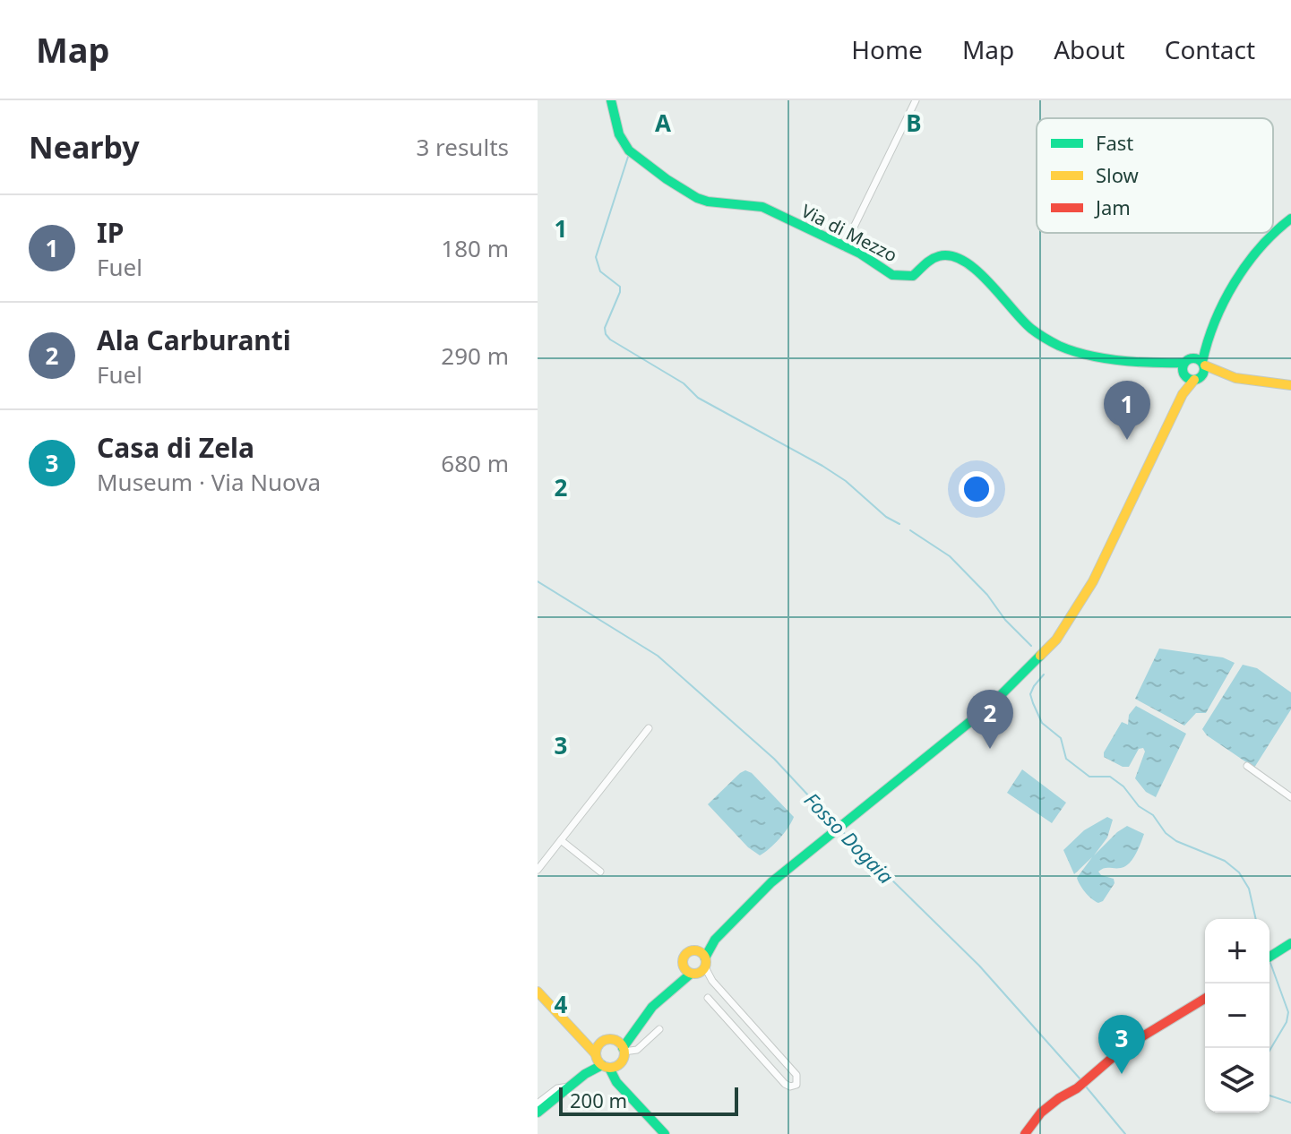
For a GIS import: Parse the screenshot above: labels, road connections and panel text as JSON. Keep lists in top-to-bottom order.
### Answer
{
  "streets": {
    "main road": ["Via di Mezzo"]
  },
  "water": ["Fosso Dogaia"],
  "legend": ["Fast", "Slow", "Jam"],
  "scale_bar": "200 m",
  "page": {
    "header": "Map",
    "nav": [
      "Home",
      "Map",
      "About",
      "Contact"
    ],
    "heading": ["Nearby", "3 results"],
    "list": [
      {
        "mark": "1",
        "name": "IP",
        "note": "Fuel",
        "value": "180 m"
      },
      {
        "mark": "2",
        "name": "Ala Carburanti",
        "note": "Fuel",
        "value": "290 m"
      },
      {
        "mark": "3",
        "name": "Casa di Zela",
        "note": "Museum · Via Nuova",
        "value": "680 m"
      }
    ],
    "pins": ["1", "2", "3"],
    "map_buttons": ["+", "−"],
    "scale": "200 m"
  },
  "grid": {
    "columns": ["A", "B"],
    "rows": [
      "1",
      "2",
      "3",
      "4"
    ]
  }
}
